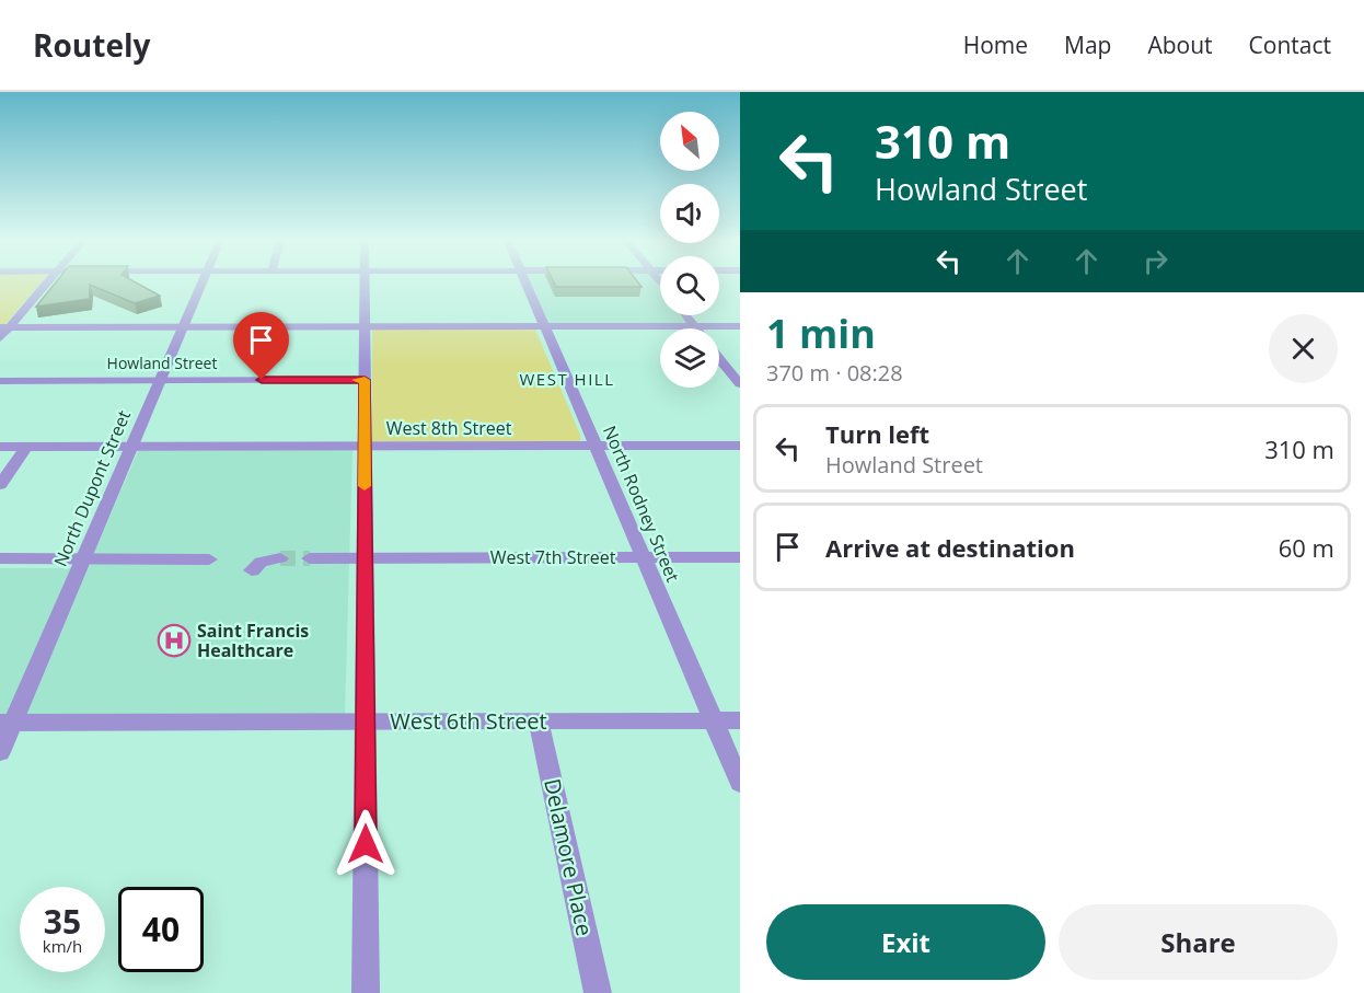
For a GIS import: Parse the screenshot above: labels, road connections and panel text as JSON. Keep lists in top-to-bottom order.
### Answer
{
  "streets": {
    "street": [
      "Howland Street",
      "West 8th Street",
      "North Dupont Street",
      "North Rodney Street",
      "West 7th Street",
      "West 6th Street",
      "Delamore Place"
    ]
  },
  "crossings": [
    ["Howland Street", "North Dupont Street"],
    ["West 8th Street", "North Dupont Street"],
    ["West 8th Street", "North Rodney Street"],
    ["North Dupont Street", "West 6th Street"],
    ["North Rodney Street", "West 7th Street"],
    ["North Rodney Street", "West 6th Street"],
    ["West 6th Street", "Delamore Place"]
  ],
  "districts": ["WEST HILL"],
  "places": {
    "hospital": ["Saint Francis Healthcare"]
  },
  "north": "top left",
  "page": {
    "header": "Routely",
    "nav": [
      "Home",
      "Map",
      "About",
      "Contact"
    ],
    "turn": ["310 m", "Howland Street"],
    "heading": ["1 min", "370 m · 08:28"],
    "list": [
      {
        "name": "Turn left",
        "note": "Howland Street",
        "value": "310 m"
      },
      {
        "name": "Arrive at destination",
        "value": "60 m"
      }
    ],
    "speed": "35 km/h",
    "limit": "40",
    "buttons": ["Exit", "Share"]
  }
}
